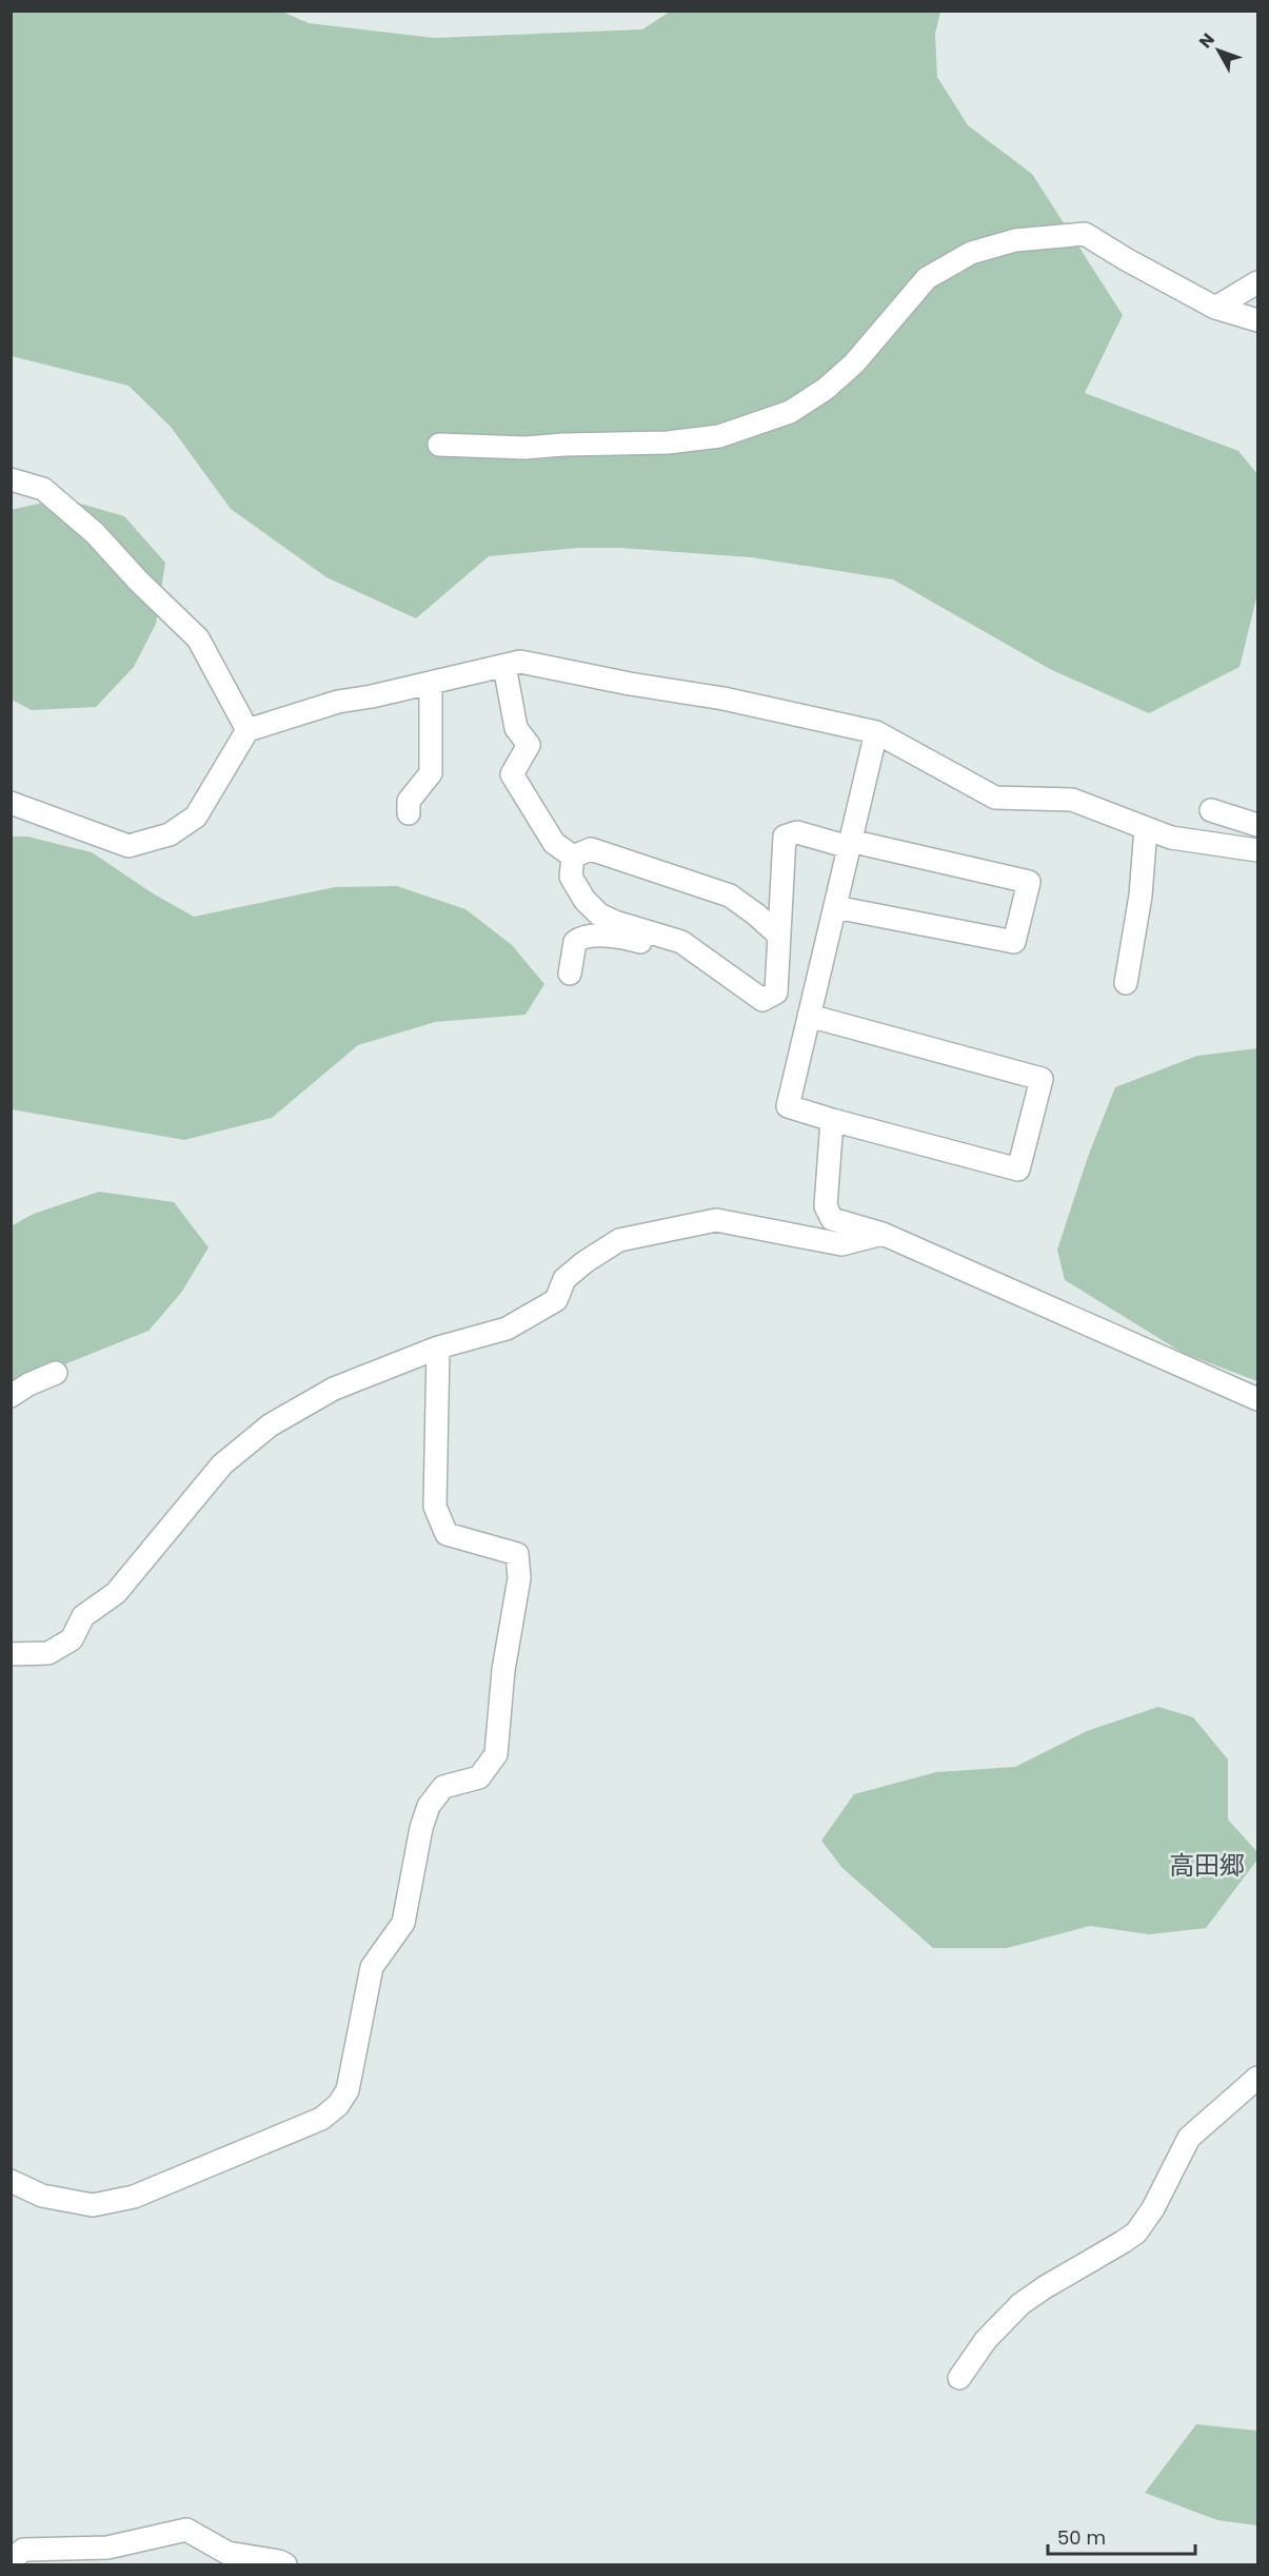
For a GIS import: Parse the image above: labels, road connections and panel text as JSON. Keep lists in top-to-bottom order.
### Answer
{
  "districts": ["高田郷"],
  "scale_bar": "50 m",
  "north": "top left"
}
